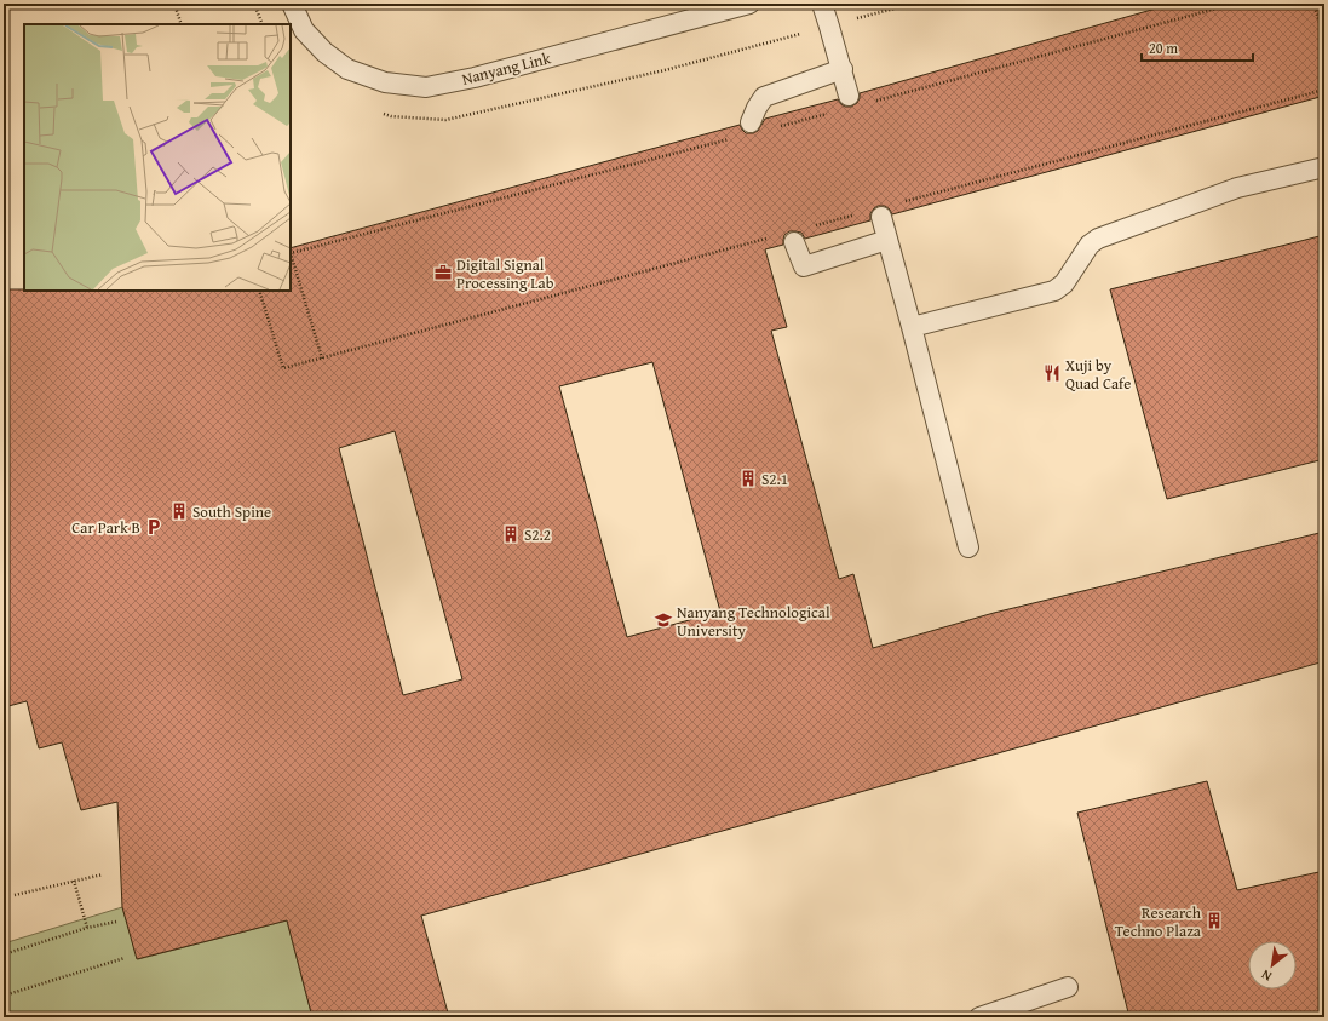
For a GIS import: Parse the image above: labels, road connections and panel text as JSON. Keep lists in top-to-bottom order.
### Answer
{
  "streets": {
    "lane": ["Nanyang Link"]
  },
  "places": {
    "office": ["Digital Signal Processing Lab"],
    "restaurant": ["Xuji by Quad Cafe"],
    "building": [
      "S2.1",
      "South Spine",
      "S2.2",
      "Research Techno Plaza"
    ],
    "parking": ["Car Park B"],
    "school or university": ["Nanyang Technological University"]
  },
  "scale_bar": "20 m",
  "north": "bottom left"
}
